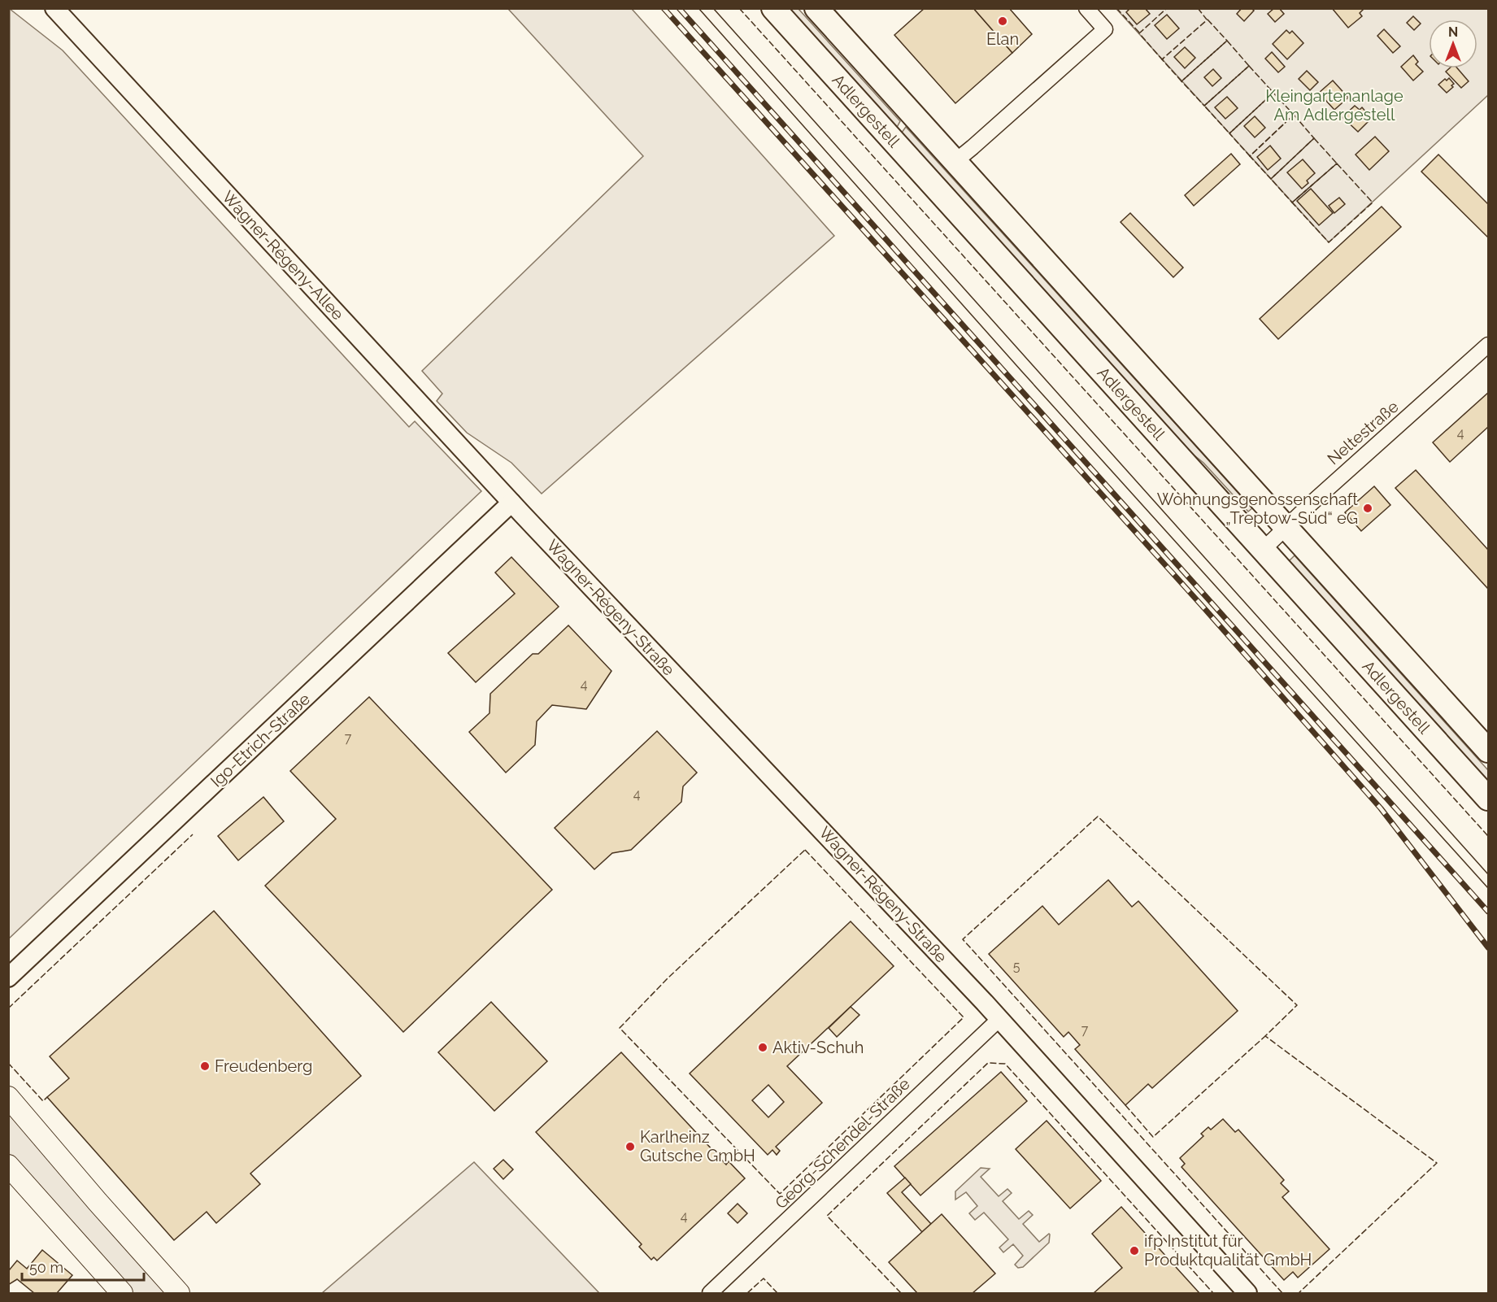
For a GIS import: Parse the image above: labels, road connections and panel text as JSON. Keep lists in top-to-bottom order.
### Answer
{
  "streets": {
    "main road": ["Adlergestell"],
    "street": [
      "Wagner-Régeny-Allee",
      "Neltestraße",
      "Wagner-Régeny-Straße",
      "Igo-Etrich-Straße",
      "Georg-Schendel-Straße"
    ]
  },
  "crossings": [
    ["Adlergestell", "Neltestraße"],
    ["Wagner-Régeny-Allee", "Wagner-Régeny-Straße"],
    ["Wagner-Régeny-Allee", "Igo-Etrich-Straße"],
    ["Wagner-Régeny-Straße", "Igo-Etrich-Straße"],
    ["Wagner-Régeny-Straße", "Georg-Schendel-Straße"]
  ],
  "parks": ["Kleingartenanlage Am Adlergestell"],
  "places": [
    "Elan",
    "Wohnungsgenossenschaft „Treptow-Süd“ eG",
    "Aktiv-Schuh",
    "Freudenberg",
    "Karlheinz Gutsche GmbH",
    "ifp Institut für Produktqualität GmbH"
  ],
  "house_numbers": [
    "4",
    "4",
    "7",
    "4",
    "5",
    "7",
    "4"
  ],
  "scale_bar": "50 m",
  "north": "top"
}
